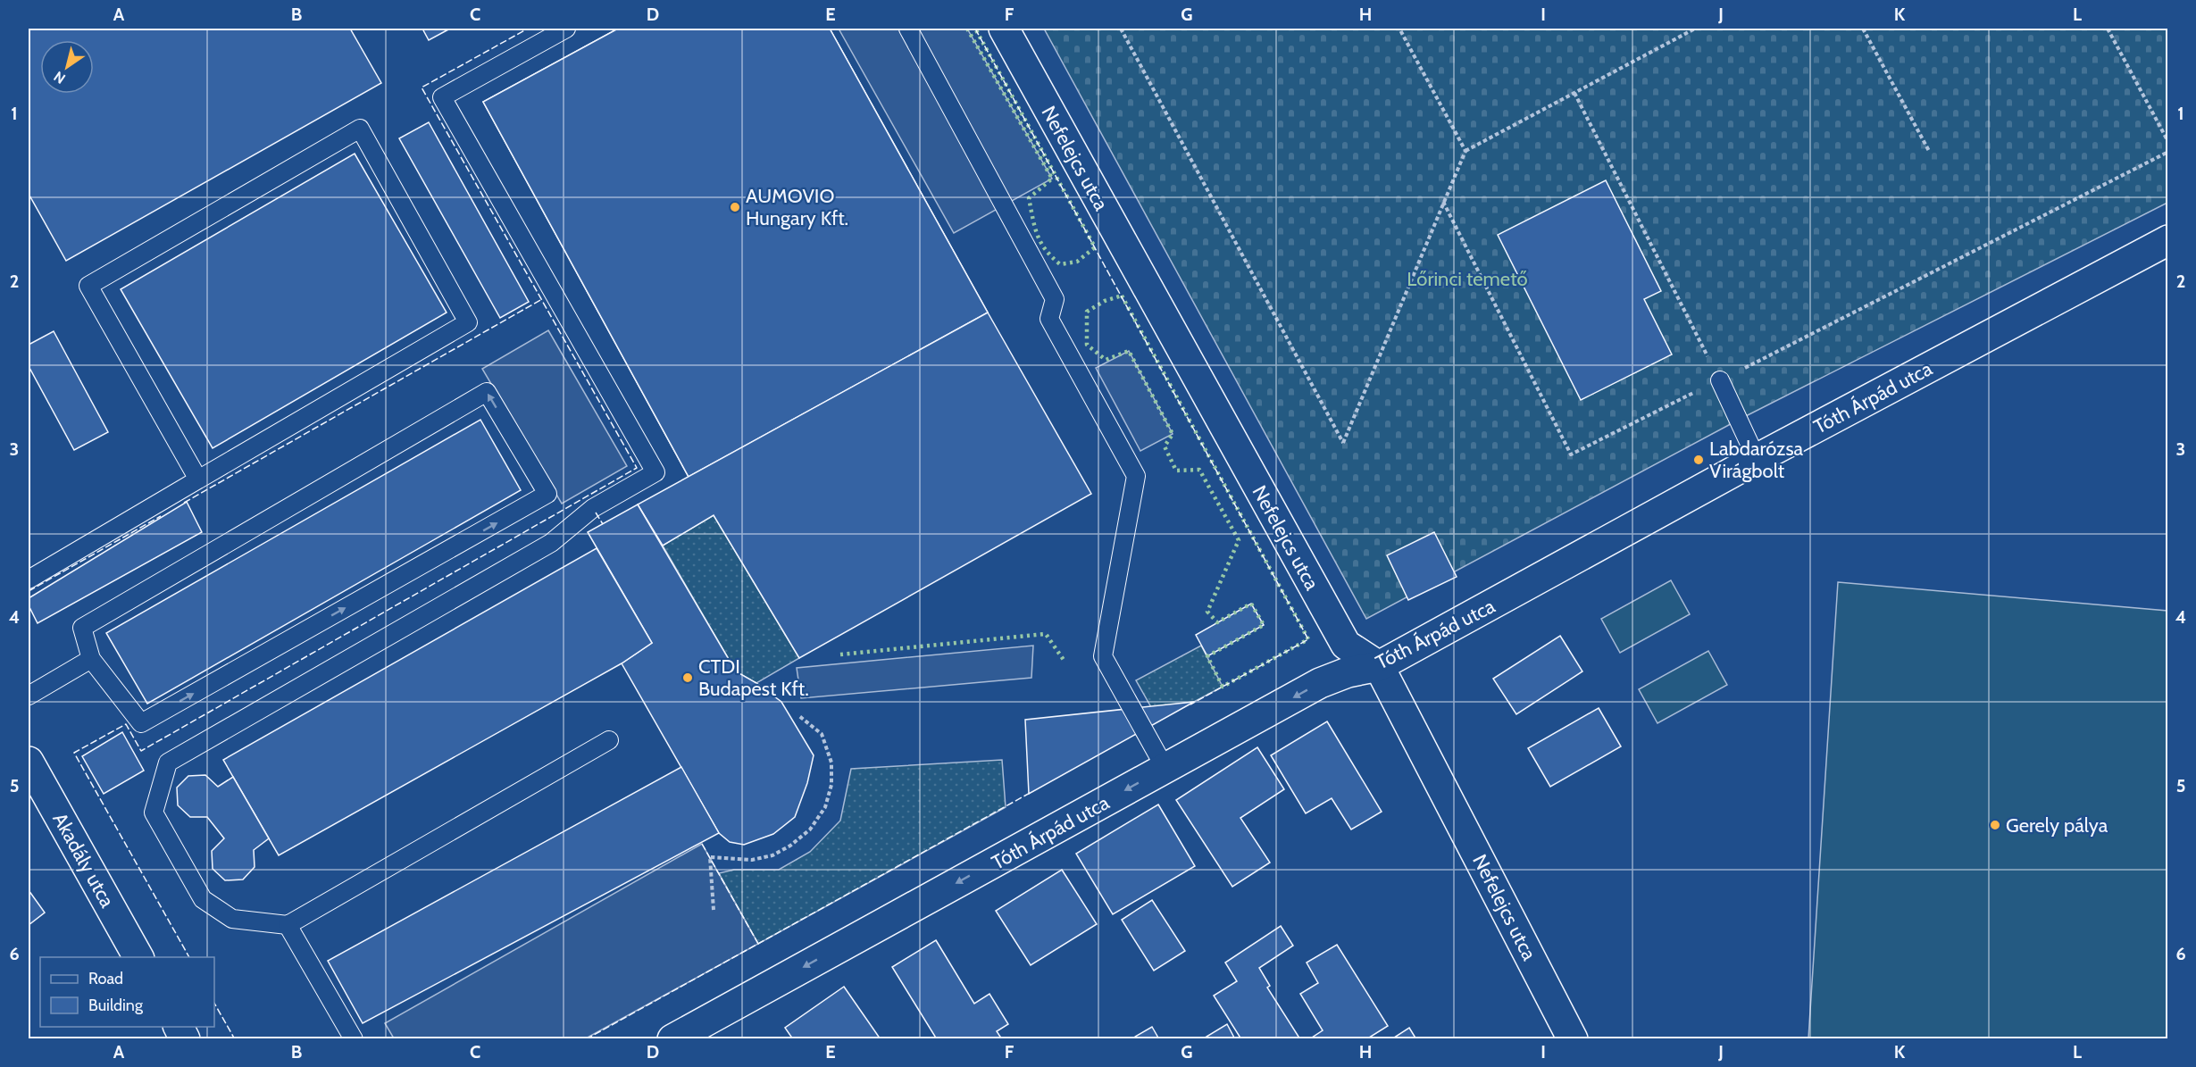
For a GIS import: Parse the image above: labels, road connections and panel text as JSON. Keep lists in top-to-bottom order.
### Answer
{
  "streets": {
    "street": ["Nefelejcs utca", "Tóth Árpád utca", "Akadály utca"]
  },
  "crossings": [
    ["Nefelejcs utca", "Tóth Árpád utca"]
  ],
  "one_way": ["Tóth Árpád utca"],
  "parks": ["Lőrinci temető"],
  "places": [
    "AUMOVIO Hungary Kft.",
    "Labdarózsa Virágbolt",
    "CTDI Budapest Kft.",
    "Gerely pálya"
  ],
  "legend": ["Road", "Building"],
  "north": "bottom left",
  "grid": {
    "columns": [
      "A",
      "B",
      "C",
      "D",
      "E",
      "F",
      "G",
      "H",
      "I",
      "J",
      "K",
      "L"
    ],
    "rows": [
      "1",
      "2",
      "3",
      "4",
      "5",
      "6"
    ]
  }
}
